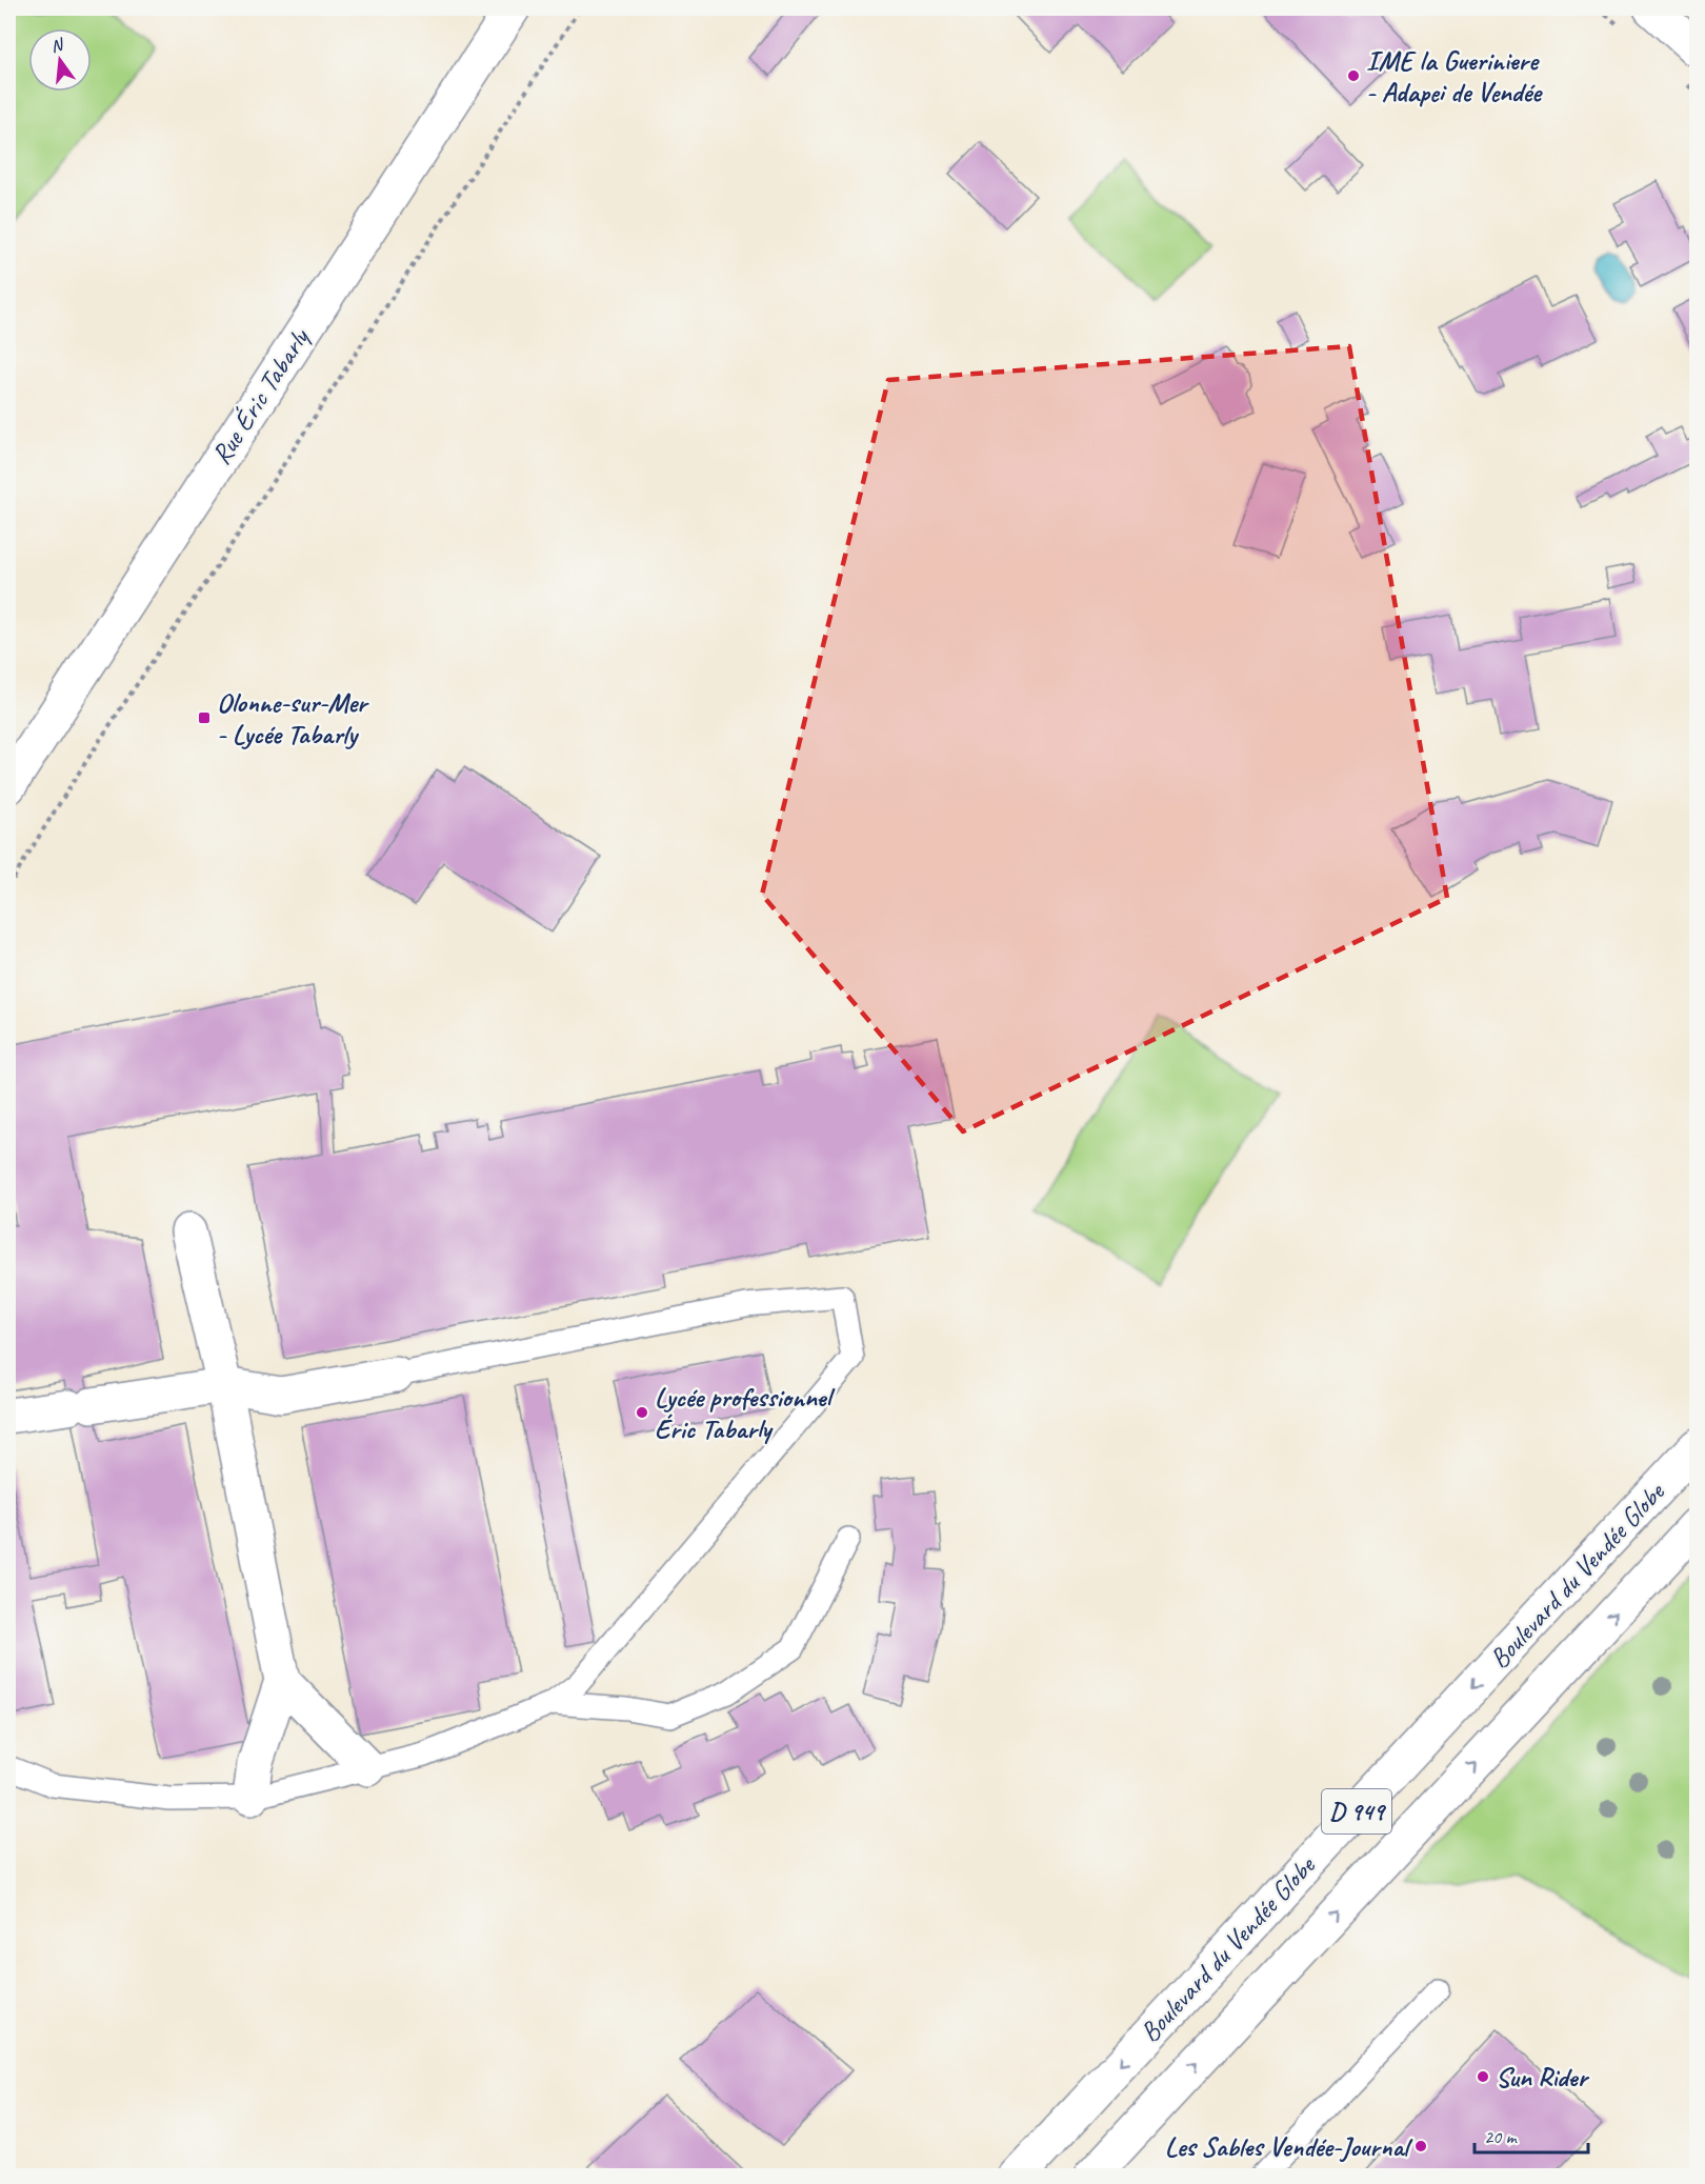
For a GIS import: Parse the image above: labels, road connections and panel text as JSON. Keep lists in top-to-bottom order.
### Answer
{
  "streets": {
    "street": ["Rue Éric Tabarly", "Boulevard du Vendée Globe", "D 949"]
  },
  "places": {
    "other": [
      "IME la Gueriniere - Adapei de Vendée",
      "Lycée professionnel Éric Tabarly",
      "Sun Rider",
      "Les Sables Vendée-Journal"
    ],
    "transit": ["Olonne-sur-Mer - Lycée Tabarly"]
  },
  "scale_bar": "20 m",
  "north": "top"
}
